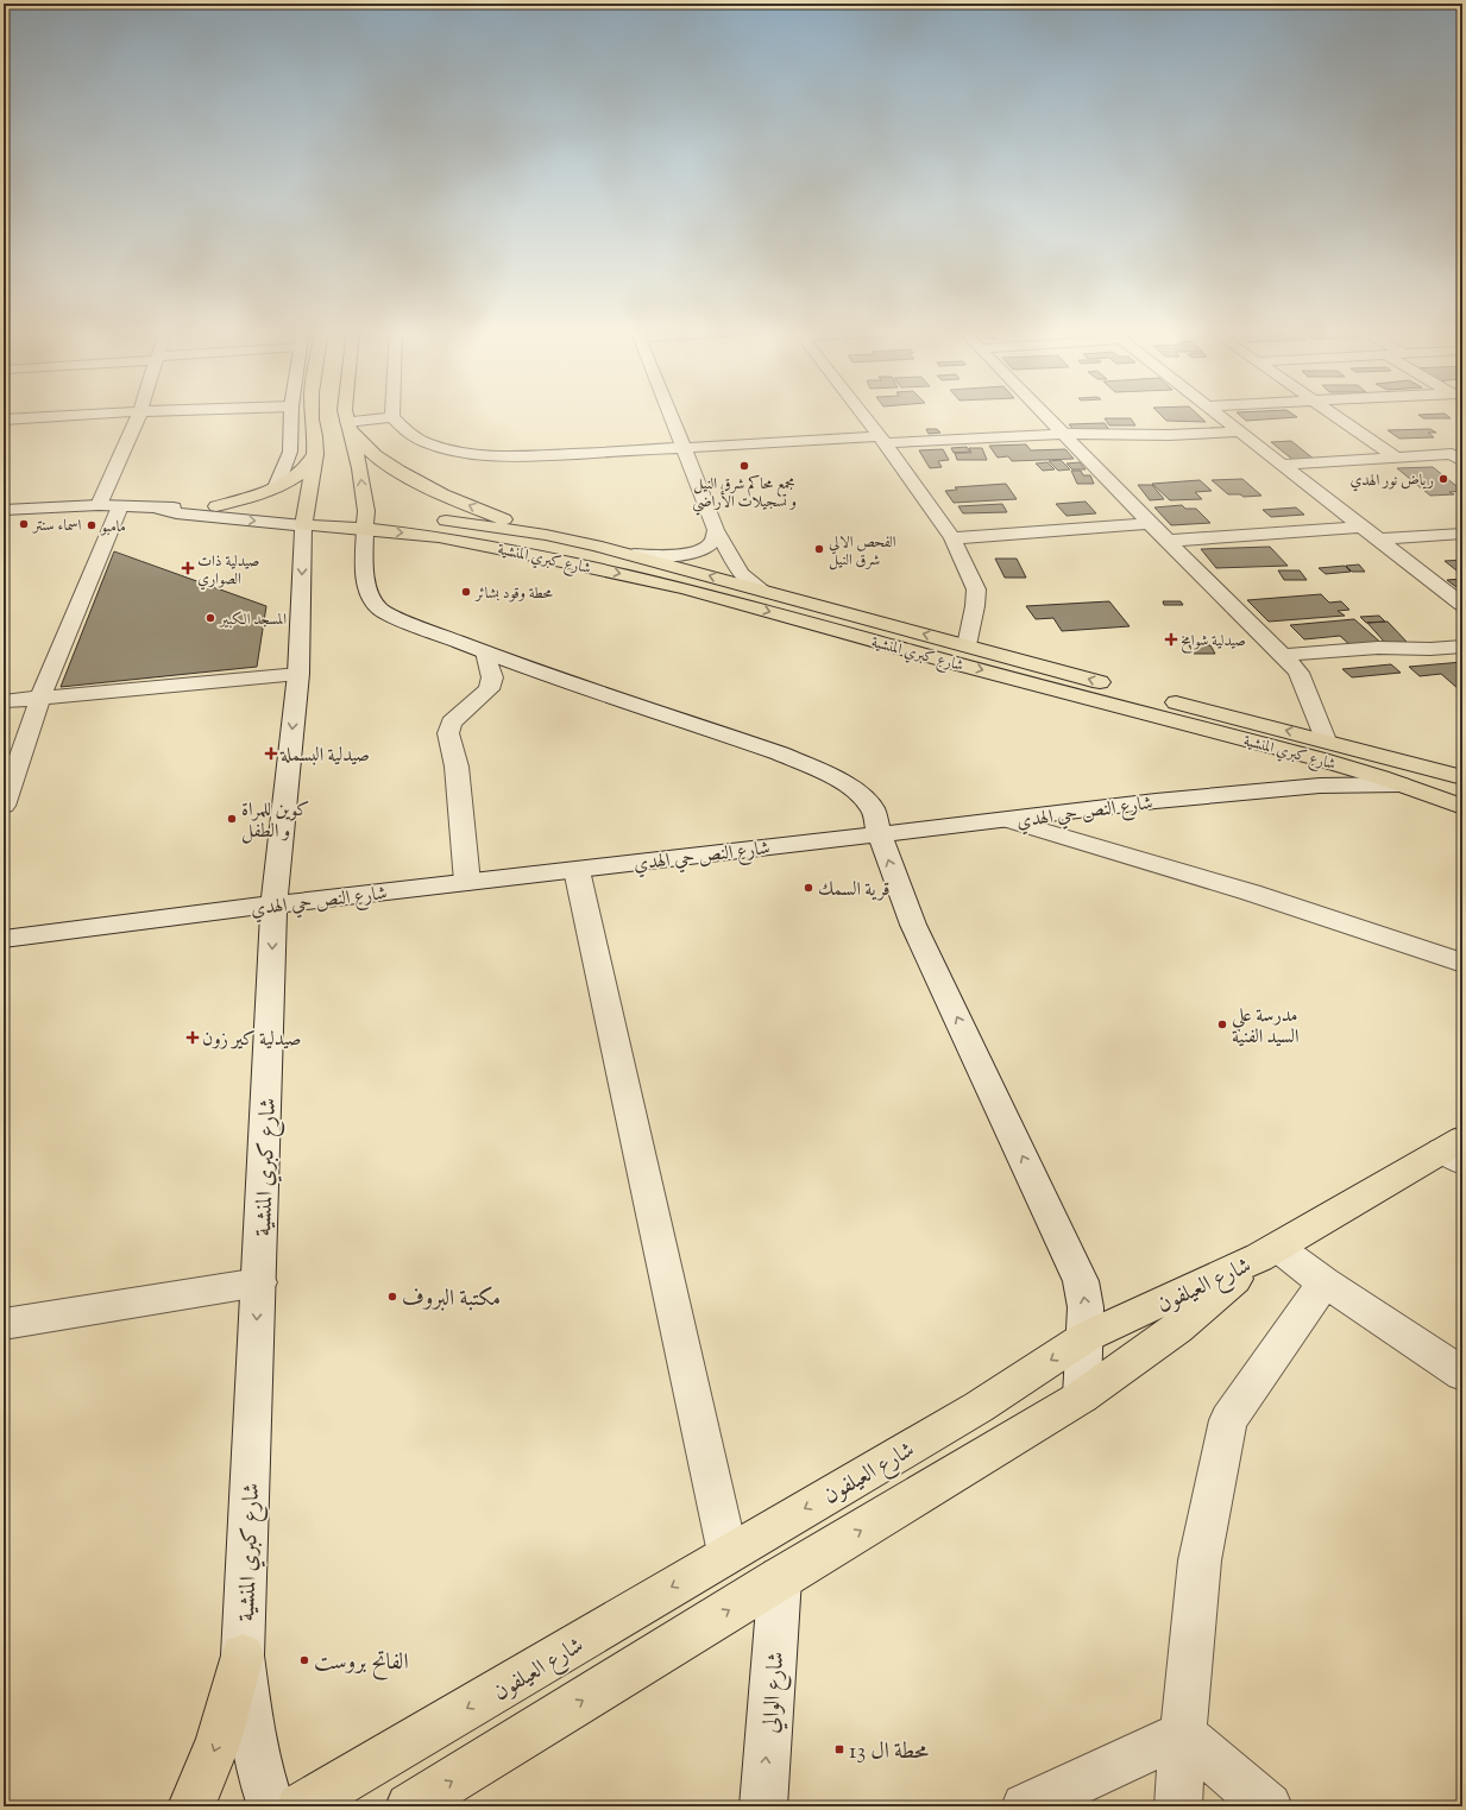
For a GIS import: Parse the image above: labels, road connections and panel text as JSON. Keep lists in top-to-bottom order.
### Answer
{
  "streets": {
    "main road": ["شارع كبري المنشية", "شارع العيلفون"],
    "street": ["شارع النص حي الهدي", "شارع الوالي"]
  },
  "crossings": [
    ["شارع كبري المنشية", "شارع النص حي الهدي"],
    ["شارع العيلفون", "شارع الوالي"]
  ],
  "one_way": ["شارع الوالي"],
  "places": {
    "other": [
      "مجمع محاكم شرق النيل و تسجيلات الأراضي",
      "رياض نور الهدي",
      "اسماء سنتر",
      "مامبو",
      "الفحص الالي شرق النيل",
      "محطة وقود بشائر",
      "المسجد الكبير",
      "كوين للمراة و الطفل",
      "قرية السمك",
      "مدرسة علي السيد الفنية",
      "مكتبة البروف",
      "الفاتح بروست"
    ],
    "health": [
      "صيدلية ذات الصواري",
      "صيدلية شوامخ",
      "صيدلية البسملة",
      "صيدلية كير زون"
    ],
    "transit": ["محطة ال 13"]
  }
}
